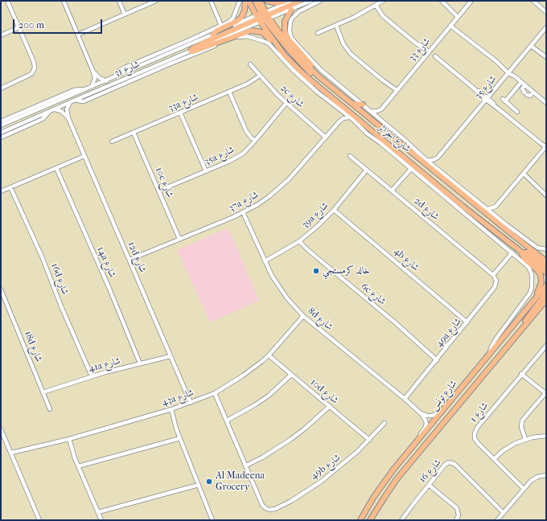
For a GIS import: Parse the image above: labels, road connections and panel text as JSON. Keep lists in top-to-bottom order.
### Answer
{
  "streets": {
    "main road": ["شارع الجزائر", "شارع تونس"],
    "street": [
      "شارع 33",
      "شارع 31",
      "شارع 35",
      "2c شارع",
      "33a شارع",
      "35a شارع",
      "10c شارع",
      "37a شارع",
      "2d شارع",
      "39a شارع",
      "12d شارع",
      "4b شارع",
      "14a شارع",
      "16d شارع",
      "6c شارع",
      "8d شارع",
      "49a شارع",
      "18d شارع",
      "41a شارع",
      "10d شارع",
      "43a شارع",
      "شارع 1",
      "49b شارع",
      "شارع 16"
    ]
  },
  "crossings": [
    ["شارع 31", "شارع الجزائر"],
    ["شارع 31", "12d شارع"],
    ["2c شارع", "33a شارع"],
    ["2c شارع", "35a شارع"],
    ["2c شارع", "37a شارع"],
    ["33a شارع", "10c شارع"],
    ["35a شارع", "10c شارع"],
    ["10c شارع", "37a شارع"],
    ["37a شارع", "12d شارع"],
    ["37a شارع", "8d شارع"],
    ["2d شارع", "39a شارع"],
    ["2d شارع", "49a شارع"],
    ["39a شارع", "4b شارع"],
    ["39a شارع", "6c شارع"],
    ["39a شارع", "8d شارع"],
    ["12d شارع", "41a شارع"],
    ["12d شارع", "43a شارع"],
    ["4b شارع", "49a شارع"],
    ["14a شارع", "41a شارع"],
    ["16d شارع", "41a شارع"],
    ["6c شارع", "49a شارع"],
    ["8d شارع", "49a شارع"],
    ["8d شارع", "شارع تونس"],
    ["8d شارع", "43a شارع"],
    ["18d شارع", "41a شارع"],
    ["10d شارع", "43a شارع"],
    ["10d شارع", "49b شارع"]
  ],
  "places": ["خالد كرمستجي", "Al Madeena Grocery"],
  "scale_bar": "200 m"
}
